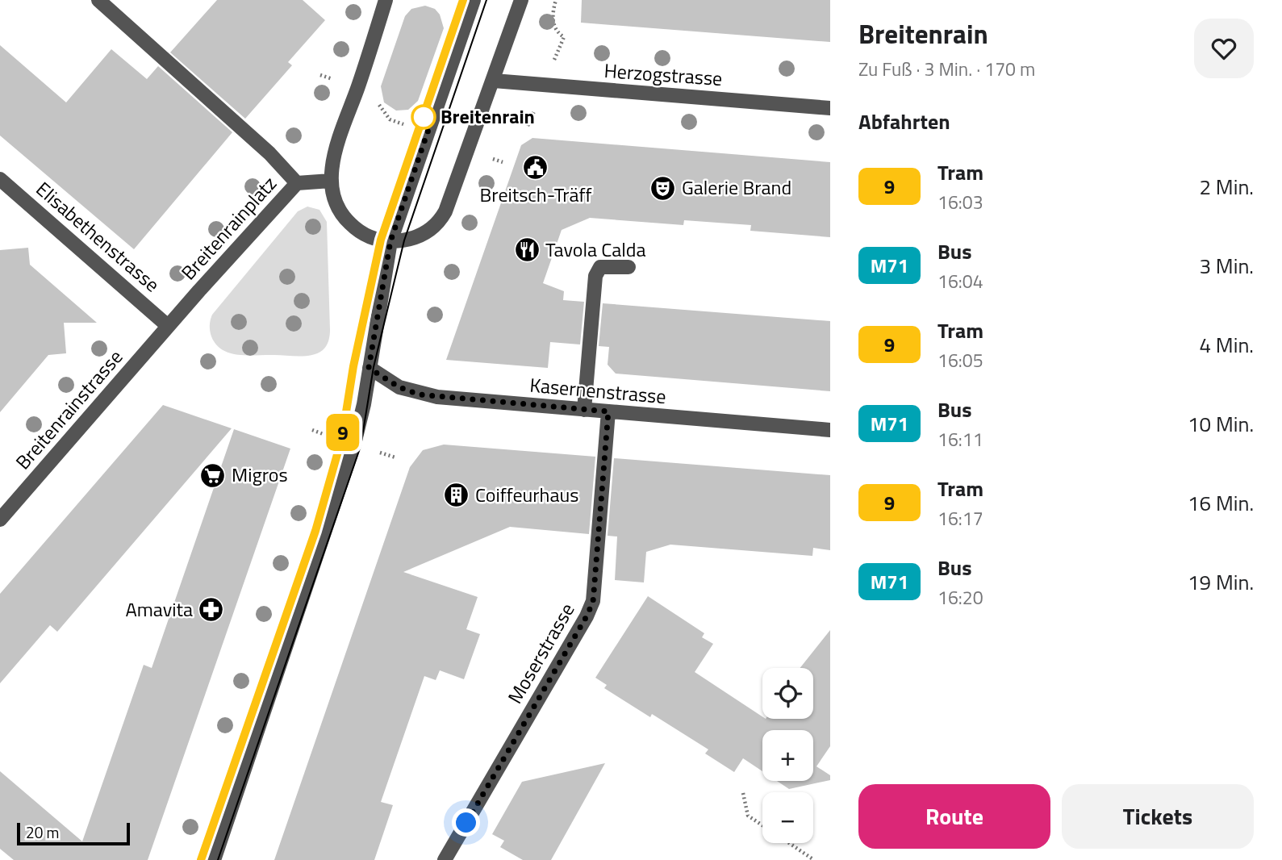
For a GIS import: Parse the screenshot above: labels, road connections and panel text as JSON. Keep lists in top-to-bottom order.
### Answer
{
  "streets": {
    "street": [
      "Herzogstrasse",
      "Breitenrainplatz",
      "Elisabethenstrasse",
      "Kasernenstrasse",
      "Breitenrainstrasse",
      "Moserstrasse"
    ]
  },
  "crossings": [
    ["Breitenrainplatz", "Elisabethenstrasse"],
    ["Breitenrainplatz", "Breitenrainstrasse"],
    ["Elisabethenstrasse", "Breitenrainstrasse"],
    ["Kasernenstrasse", "Moserstrasse"]
  ],
  "places": {
    "other": ["Breitenrain"],
    "public building": ["Breitsch-Träff"],
    "theatre": ["Galerie Brand"],
    "restaurant": ["Tavola Calda"],
    "supermarket": ["Migros"],
    "building": ["Coiffeurhaus"],
    "pharmacy": ["Amavita"]
  },
  "lines": ["tram line 9"],
  "scale_bar": "20 m",
  "page": {
    "on_map": "9",
    "heading": [
      ["Breitenrain", "Zu Fuß · 3 Min. · 170 m"],
      "Abfahrten"
    ],
    "list": [
      {
        "mark": "9",
        "name": "Tram",
        "note": "16:03",
        "value": "2 Min."
      },
      {
        "mark": "M71",
        "name": "Bus",
        "note": "16:04",
        "value": "3 Min."
      },
      {
        "mark": "9",
        "name": "Tram",
        "note": "16:05",
        "value": "4 Min."
      },
      {
        "mark": "M71",
        "name": "Bus",
        "note": "16:11",
        "value": "10 Min."
      },
      {
        "mark": "9",
        "name": "Tram",
        "note": "16:17",
        "value": "16 Min."
      },
      {
        "mark": "M71",
        "name": "Bus",
        "note": "16:20",
        "value": "19 Min."
      }
    ],
    "map_buttons": ["+", "−"],
    "buttons": ["Route", "Tickets"],
    "scale": "20 m"
  }
}
